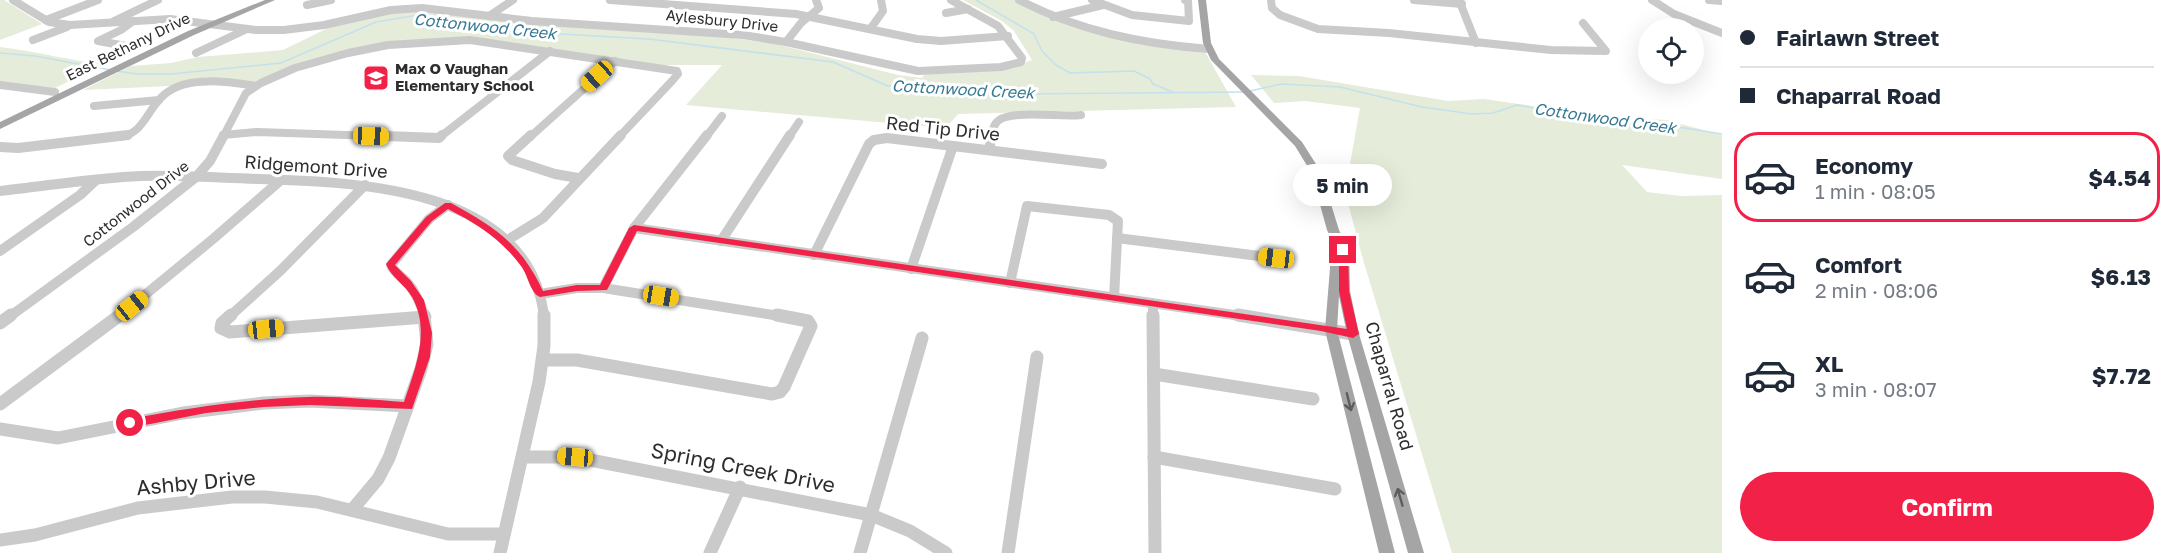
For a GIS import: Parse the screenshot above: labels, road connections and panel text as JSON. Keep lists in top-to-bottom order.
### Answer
{
  "streets": {
    "main road": ["East Bethany Drive", "Chaparral Road"],
    "street": [
      "Aylesbury Drive",
      "Red Tip Drive",
      "Ridgemont Drive",
      "Cottonwood Drive",
      "Spring Creek Drive",
      "Ashby Drive"
    ]
  },
  "crossings": [
    ["Aylesbury Drive", "East Bethany Drive"],
    ["Ridgemont Drive", "Cottonwood Drive"],
    ["Ridgemont Drive", "Spring Creek Drive"],
    ["Ridgemont Drive", "Ashby Drive"]
  ],
  "water": ["Cottonwood Creek"],
  "places": {
    "school or university": ["Max O Vaughan Elementary School"]
  },
  "page": {
    "banner": ["Fairlawn Street", "Chaparral Road"],
    "list": [
      {
        "name": "Economy",
        "note": "1 min · 08:05",
        "value": "$4.54"
      },
      {
        "name": "Comfort",
        "note": "2 min · 08:06",
        "value": "$6.13"
      },
      {
        "name": "XL",
        "note": "3 min · 08:07",
        "value": "$7.72"
      }
    ],
    "bubble": "5 min",
    "buttons": "Confirm"
  }
}
